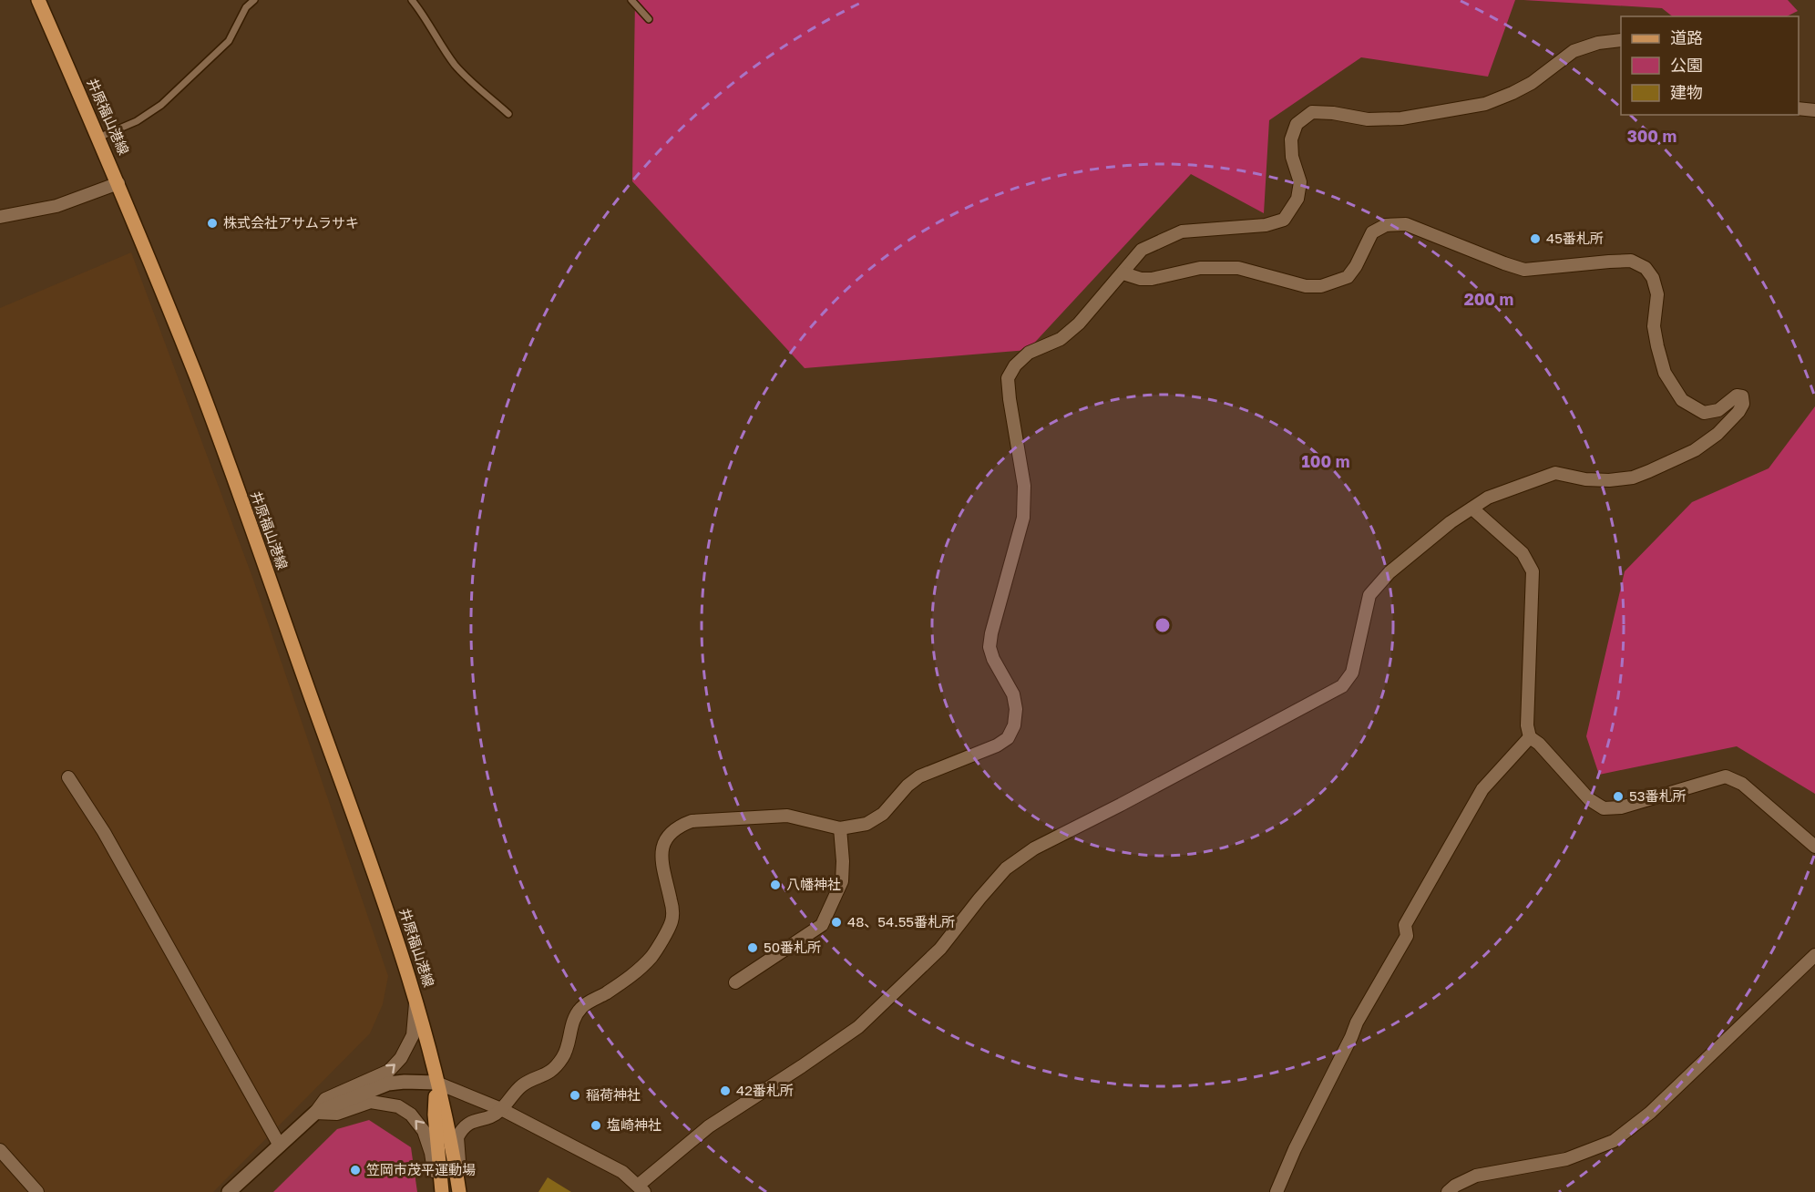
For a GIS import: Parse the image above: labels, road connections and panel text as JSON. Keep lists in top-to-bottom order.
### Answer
{
  "streets": {
    "main road": ["井原福山港線"]
  },
  "places": [
    "株式会社アサムラサキ",
    "45番札所",
    "53番札所",
    "八幡神社",
    "48、54.55番札所",
    "50番札所",
    "42番札所",
    "稲荷神社",
    "塩崎神社",
    "笠岡市茂平運動場"
  ],
  "legend": ["道路", "公園", "建物"],
  "rings": ["300 m", "200 m", "100 m"]
}
